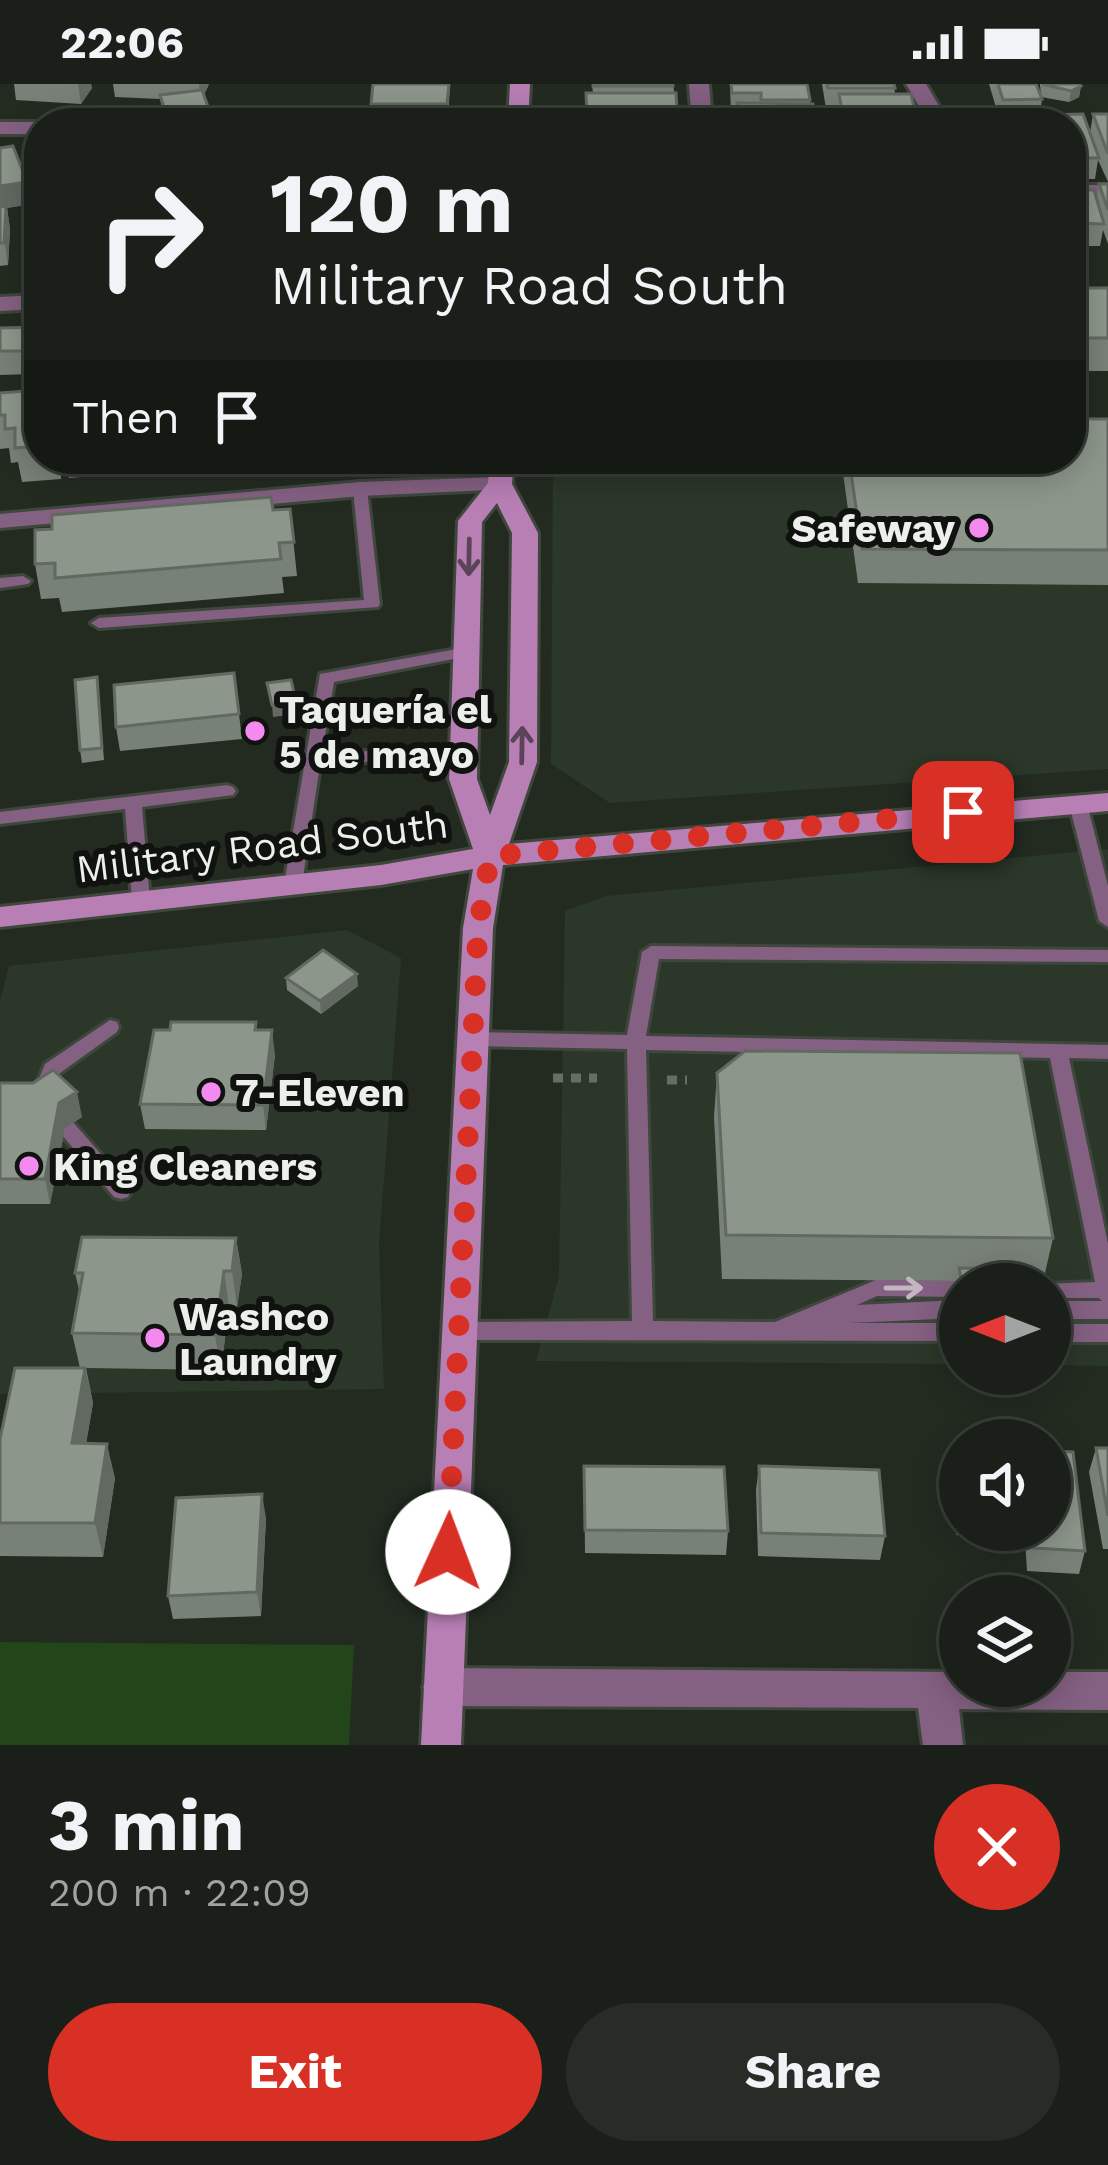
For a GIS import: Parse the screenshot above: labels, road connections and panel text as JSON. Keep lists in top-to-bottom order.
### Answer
{
  "streets": {
    "main road": ["Military Road South"]
  },
  "places": [
    "Safeway",
    "Taquería el 5 de mayo",
    "7-Eleven",
    "King Cleaners",
    "Washco Laundry"
  ],
  "north": "left",
  "page": {
    "status": "22:06",
    "turn": ["120 m", "Military Road South"],
    "then": "Then",
    "heading": ["3 min", "200 m · 22:09"],
    "buttons": ["Exit", "Share"]
  }
}
